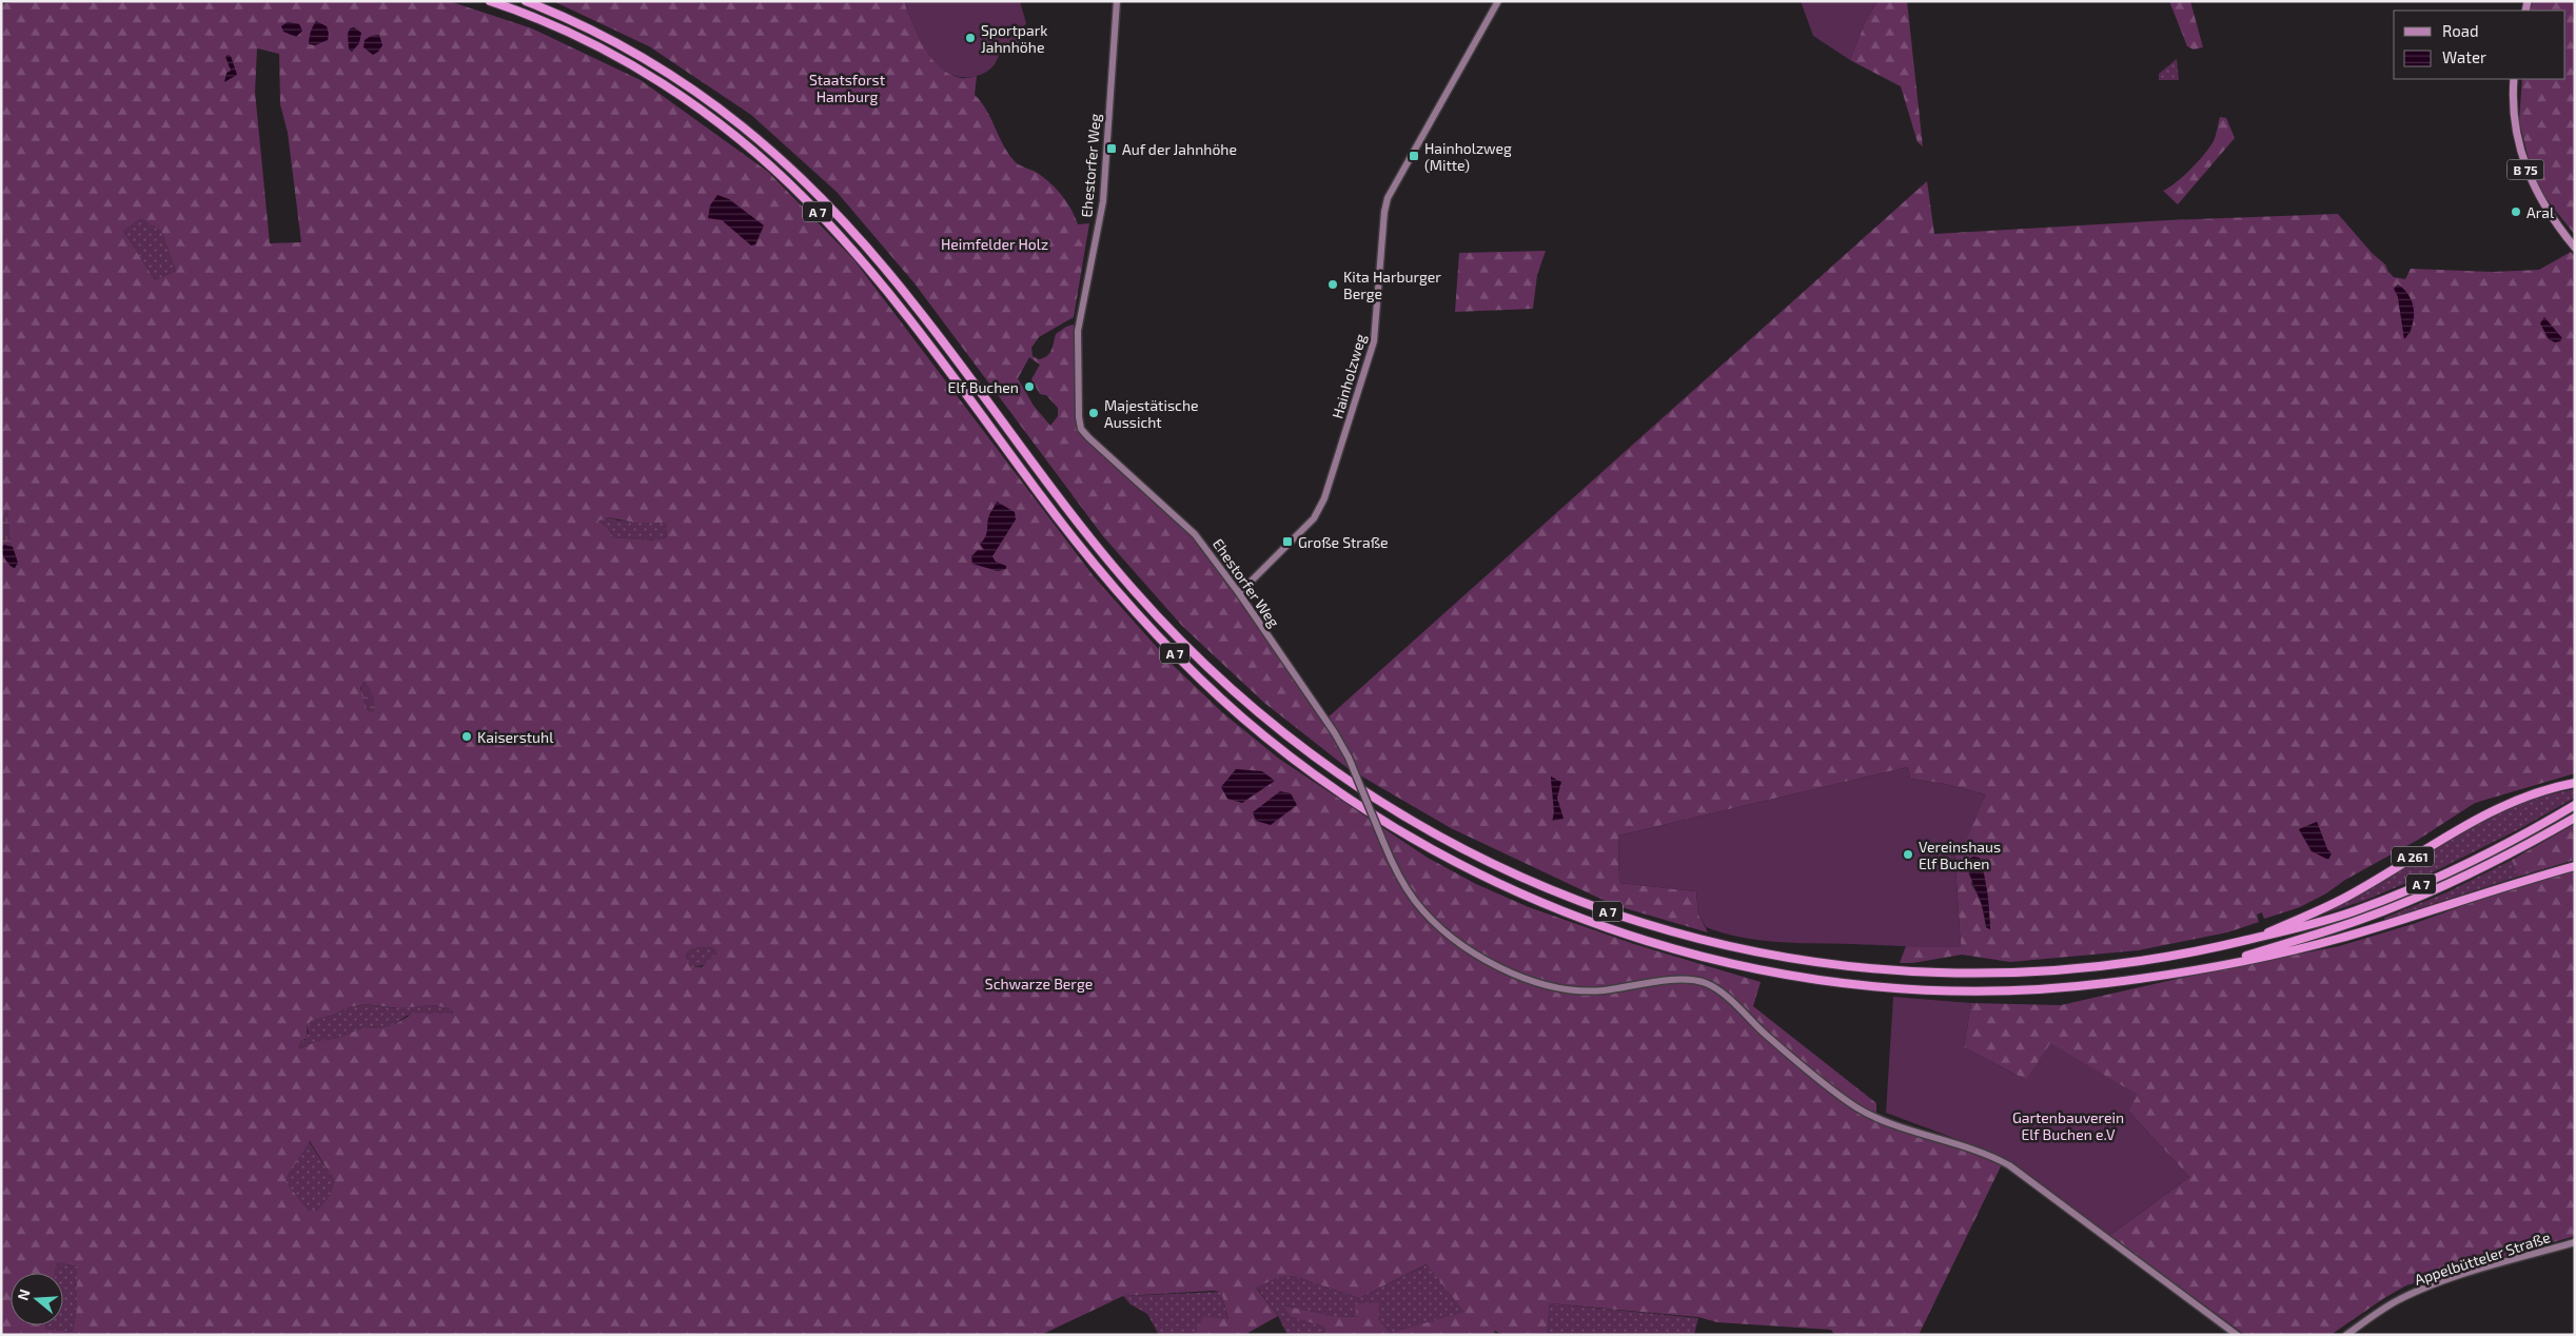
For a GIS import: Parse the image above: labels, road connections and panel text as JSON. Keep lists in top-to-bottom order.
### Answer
{
  "streets": {
    "highway": ["A 7", "A 261"],
    "main road": [
      "Ehestorfer Weg",
      "B 75",
      "Hainholzweg",
      "Appelbütteler Straße"
    ]
  },
  "crossings": [
    ["Ehestorfer Weg", "Hainholzweg"],
    ["A 7", "A 261"]
  ],
  "parks": [
    "Staatsforst Hamburg",
    "Heimfelder Holz",
    "Schwarze Berge",
    "Gartenbauverein Elf Buchen e.V"
  ],
  "places": {
    "other": [
      "Sportpark Jahnhöhe",
      "Aral",
      "Kita Harburger Berge",
      "Elf Buchen",
      "Majestätische Aussicht",
      "Kaiserstuhl",
      "Vereinshaus Elf Buchen"
    ],
    "transit": ["Auf der Jahnhöhe", "Hainholzweg (Mitte)", "Große Straße"]
  },
  "legend": ["Road", "Water"],
  "north": "left"
}
